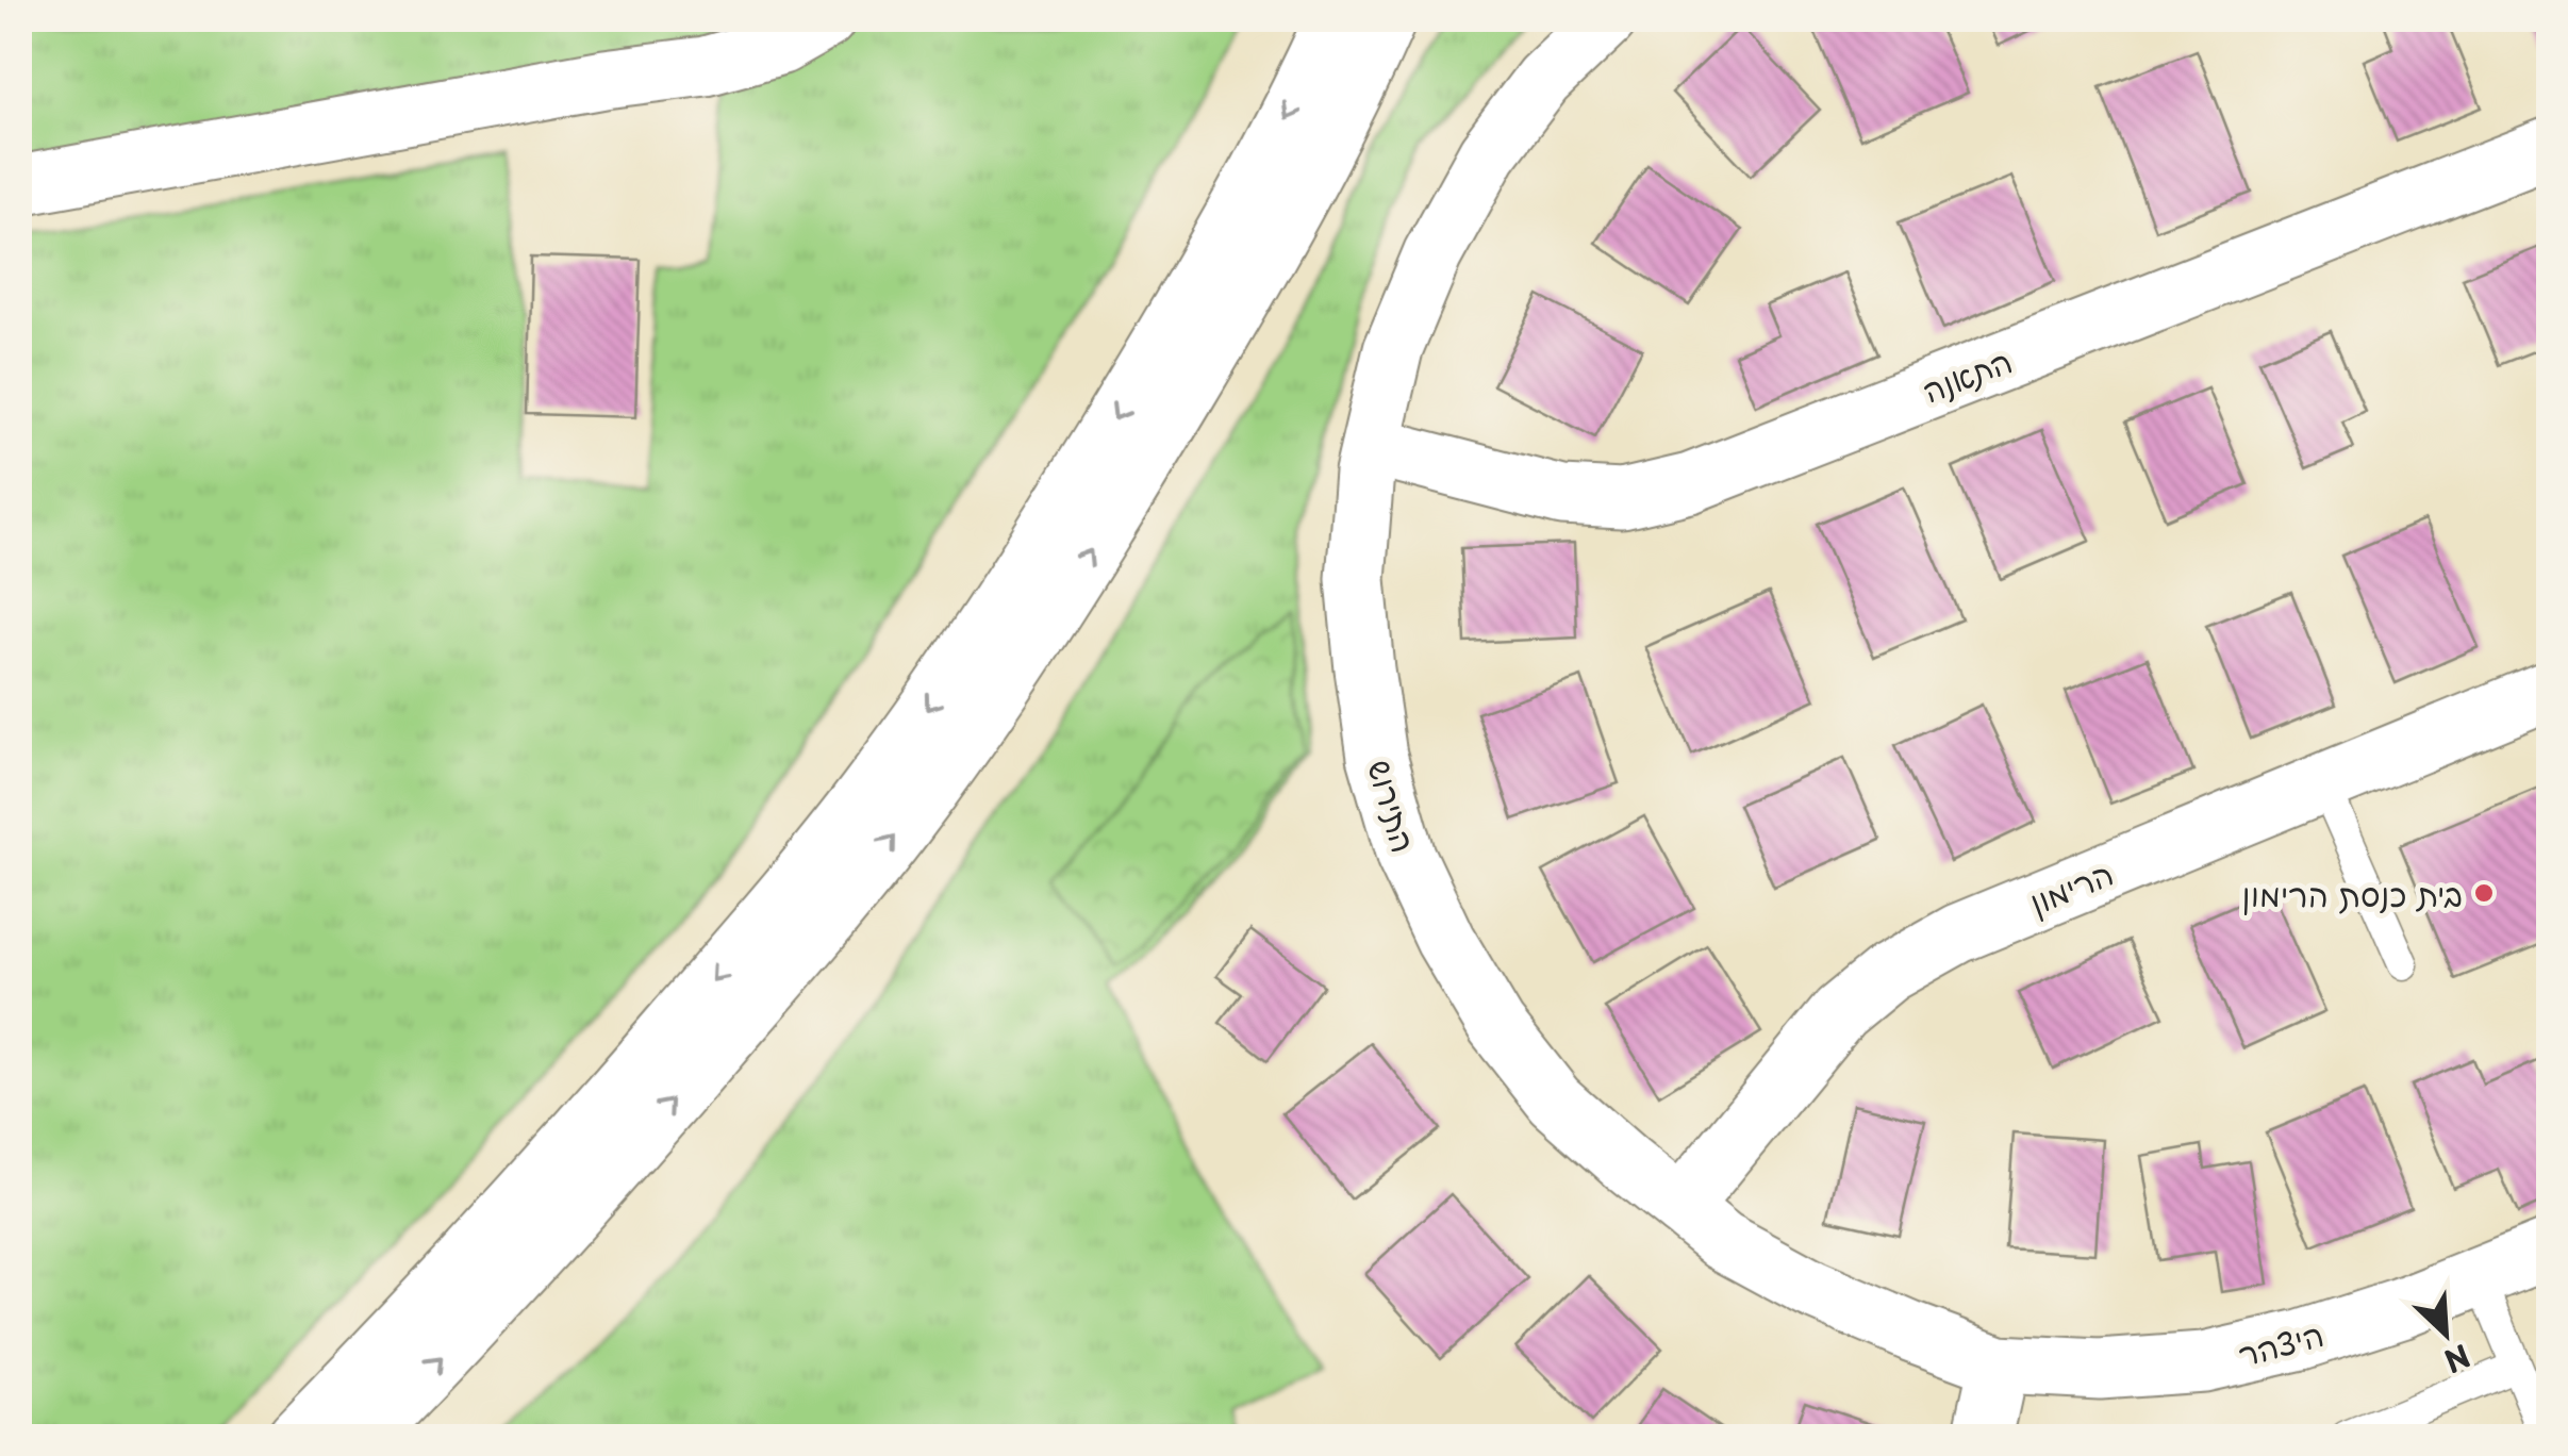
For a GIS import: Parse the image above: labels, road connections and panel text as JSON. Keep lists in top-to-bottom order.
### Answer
{
  "streets": {
    "street": [
      "התאנה",
      "התירוש",
      "הרימון",
      "היצהר"
    ]
  },
  "crossings": [
    ["התאנה", "התירוש"],
    ["התירוש", "הרימון"],
    ["התירוש", "היצהר"]
  ],
  "places": ["בית כנסת הרימון"],
  "north": "bottom right"
}
